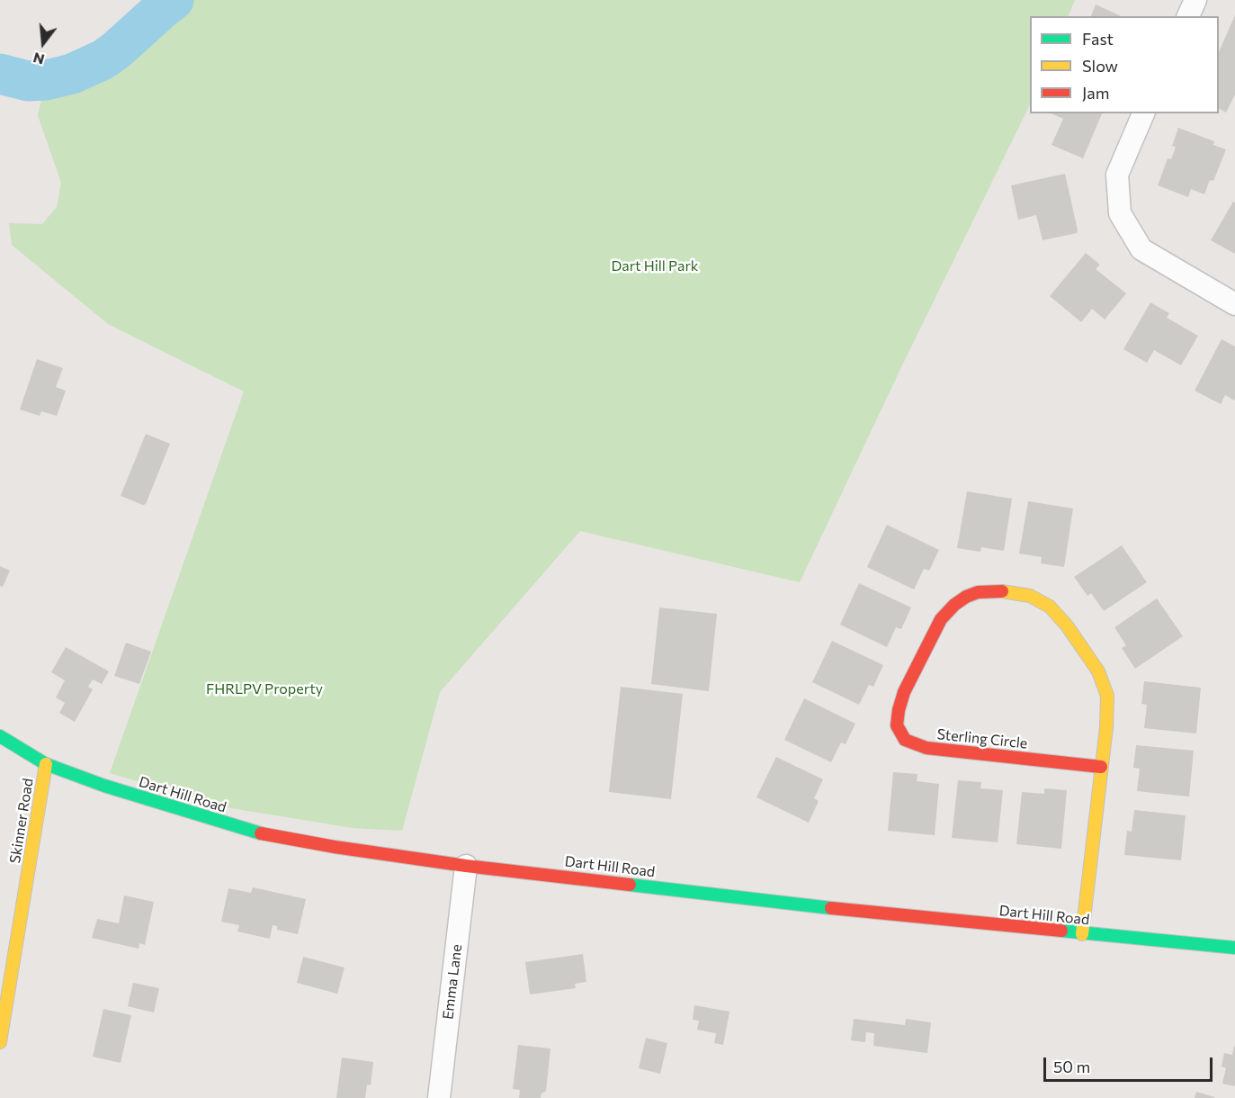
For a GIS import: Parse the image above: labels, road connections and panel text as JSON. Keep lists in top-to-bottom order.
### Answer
{
  "streets": {
    "main road": ["Sterling Circle", "Dart Hill Road", "Skinner Road"],
    "street": ["Emma Lane"]
  },
  "crossings": [
    ["Sterling Circle", "Dart Hill Road"],
    ["Dart Hill Road", "Skinner Road"],
    ["Dart Hill Road", "Emma Lane"]
  ],
  "parks": ["Dart Hill Park", "FHRLPV Property"],
  "legend": ["Fast", "Slow", "Jam"],
  "scale_bar": "50 m",
  "north": "bottom"
}
